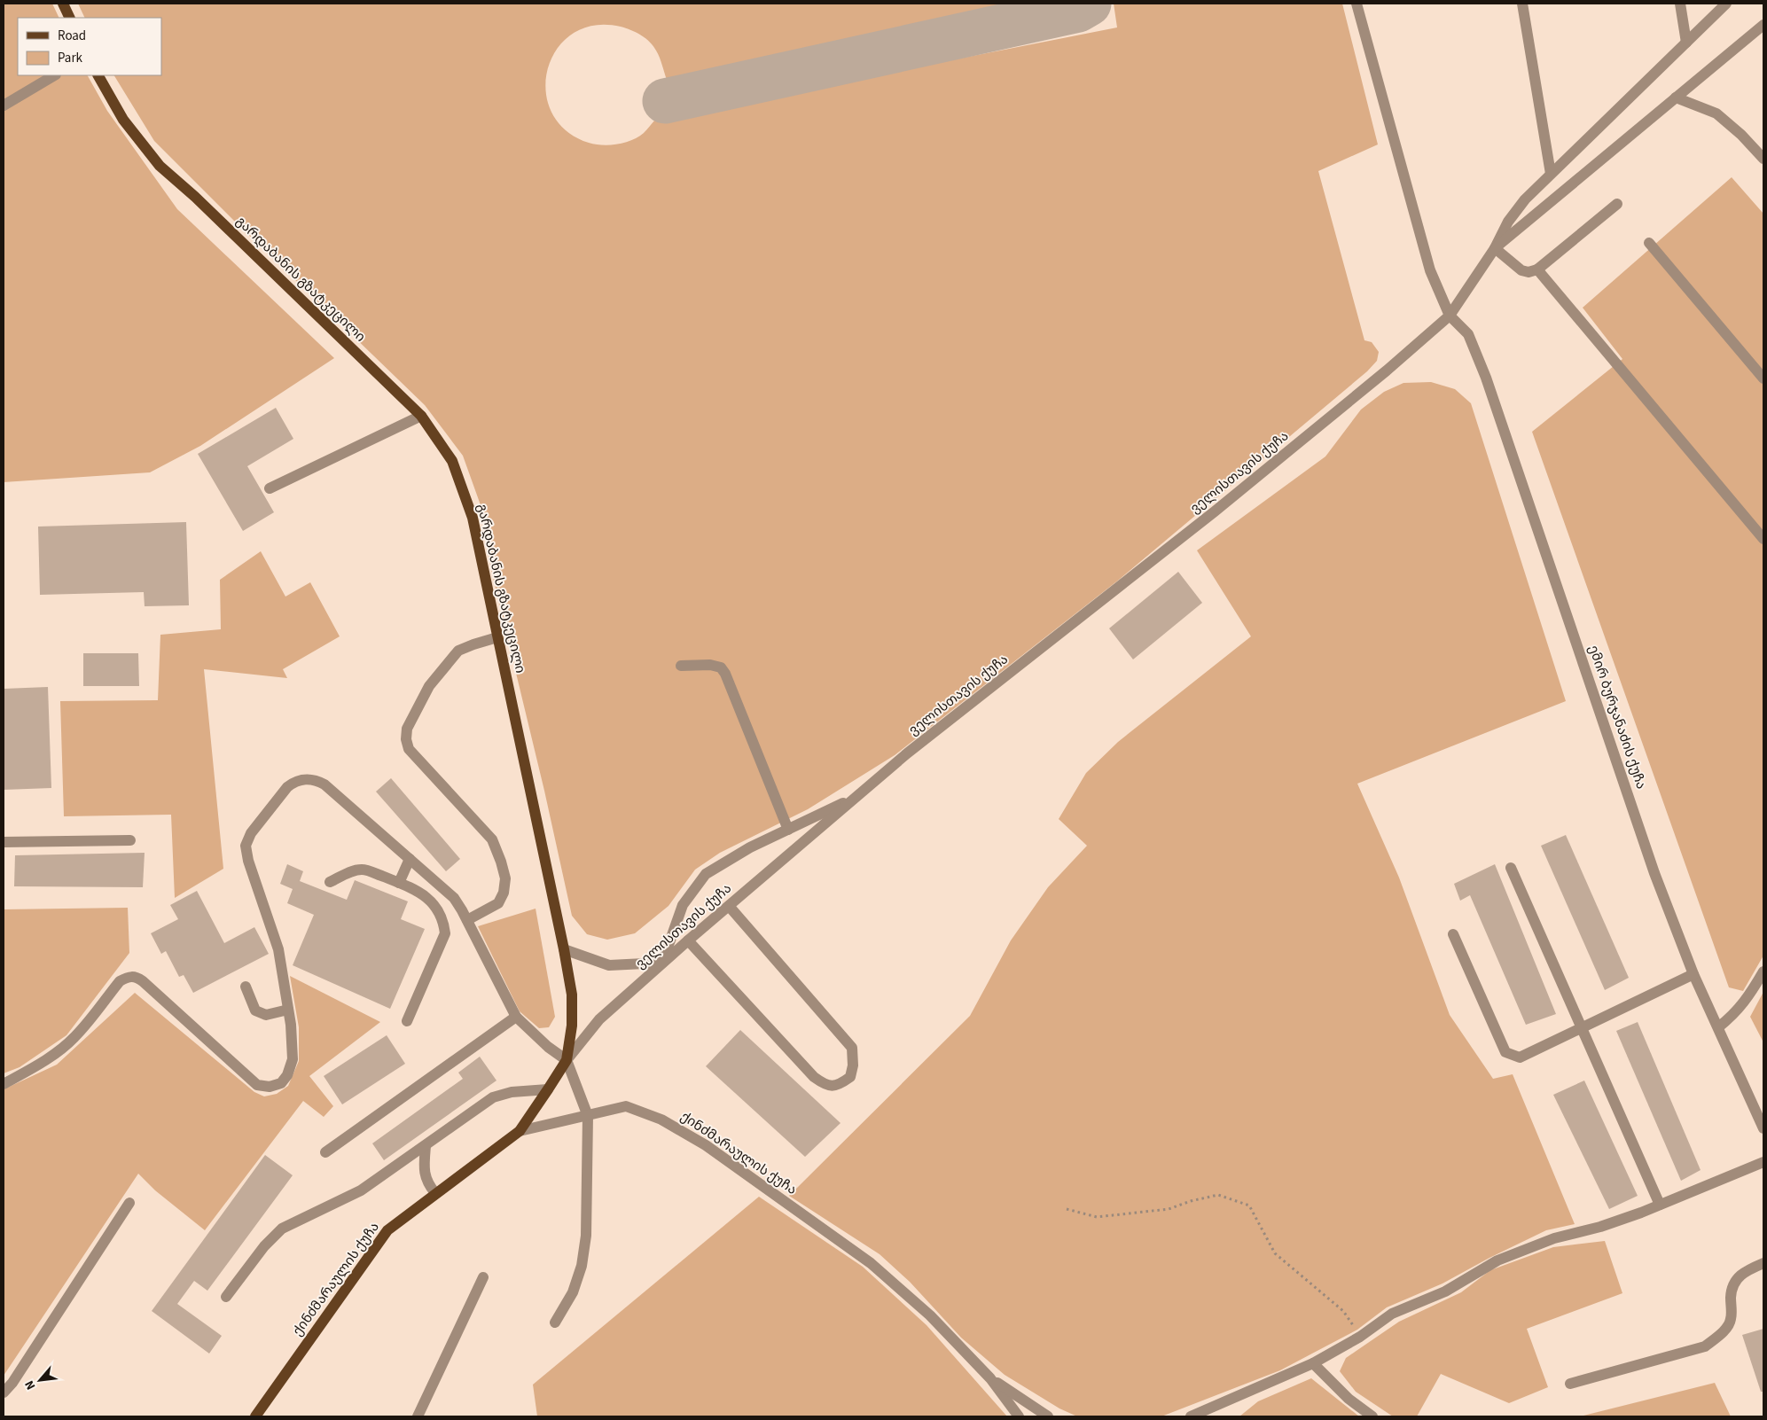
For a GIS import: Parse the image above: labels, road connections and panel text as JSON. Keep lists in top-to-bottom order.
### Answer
{
  "streets": {
    "main road": ["გარდაბანის გზატკეცილი", "ველისთავის ქუჩა", "ქინძმარაულის ქუჩა"],
    "street": ["ემირ ბურჯანაძის ქუჩა"]
  },
  "crossings": [
    ["გარდაბანის გზატკეცილი", "ველისთავის ქუჩა"],
    ["ველისთავის ქუჩა", "ემირ ბურჯანაძის ქუჩა"],
    ["ველისთავის ქუჩა", "ქინძმარაულის ქუჩა"]
  ],
  "legend": ["Road", "Park"],
  "north": "bottom left"
}
